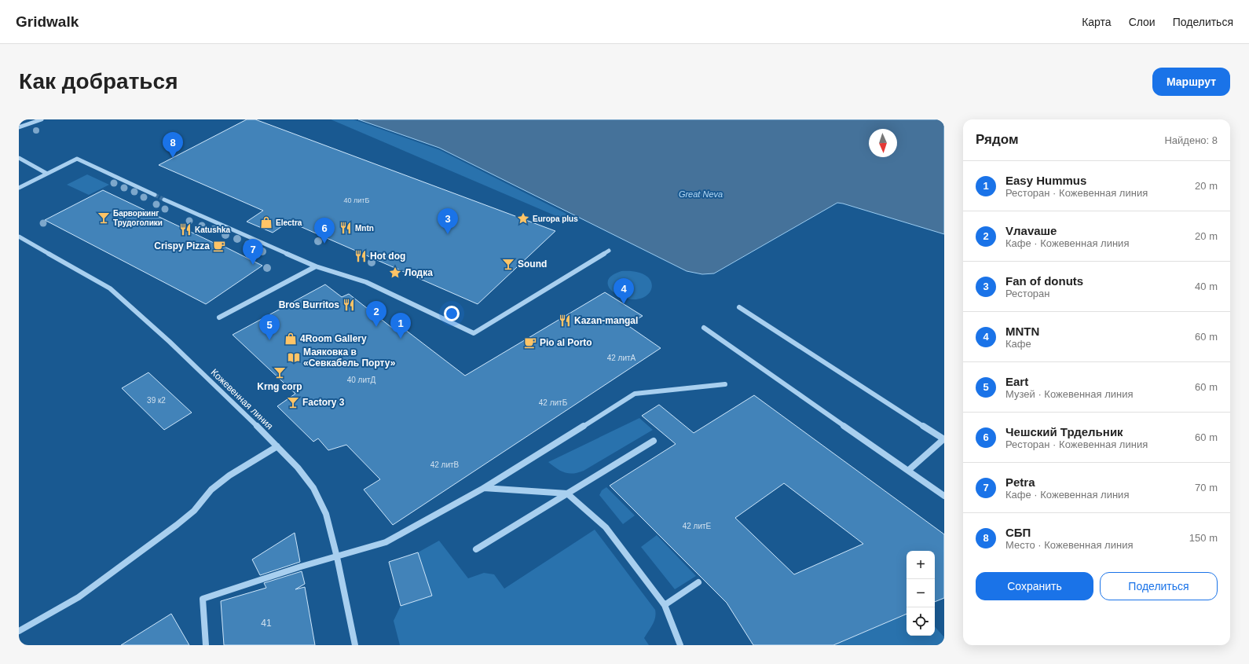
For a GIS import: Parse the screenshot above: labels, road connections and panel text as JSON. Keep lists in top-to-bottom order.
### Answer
{
  "streets": {
    "street": ["Кожевенная линия"]
  },
  "water": ["Great Neva"],
  "places": {
    "bar": [
      "Барворкинг Трудоголики",
      "Sound",
      "Krng corp",
      "Factory 3"
    ],
    "place": ["Europa plus", "Лодка"],
    "shop": ["Electra", "4Room Gallery"],
    "restaurant": [
      "Mntn",
      "Katushka",
      "Hot dog",
      "Bros Burritos",
      "Kazan-mangal"
    ],
    "cafe": ["Crispy Pizza", "Pio al Porto"],
    "library": ["Маяковка в «Севкабель Порту»"]
  },
  "house_numbers": [
    "40 литБ",
    "42 литА",
    "40 литД",
    "39 к2",
    "42 литБ",
    "42 литВ",
    "42 литЕ",
    "41"
  ],
  "north": "bottom",
  "page": {
    "header": "Gridwalk",
    "nav": ["Карта", "Слои", "Поделиться"],
    "buttons": [
      "Маршрут",
      ["Сохранить", "Поделиться"]
    ],
    "title": "Как добраться",
    "heading": ["Рядом", "Найдено: 8"],
    "pins": [
      "8",
      "3",
      "6",
      "7",
      "4",
      "2",
      "1",
      "5"
    ],
    "list": [
      {
        "mark": "1",
        "name": "Easy Hummus",
        "note": "Ресторан · Кожевенная линия",
        "value": "20 m"
      },
      {
        "mark": "2",
        "name": "Vлаvаше",
        "note": "Кафе · Кожевенная линия",
        "value": "20 m"
      },
      {
        "mark": "3",
        "name": "Fan of donuts",
        "note": "Ресторан",
        "value": "40 m"
      },
      {
        "mark": "4",
        "name": "MNTN",
        "note": "Кафе",
        "value": "60 m"
      },
      {
        "mark": "5",
        "name": "Eart",
        "note": "Музей · Кожевенная линия",
        "value": "60 m"
      },
      {
        "mark": "6",
        "name": "Чешский Трдельник",
        "note": "Ресторан · Кожевенная линия",
        "value": "60 m"
      },
      {
        "mark": "7",
        "name": "Petra",
        "note": "Кафе · Кожевенная линия",
        "value": "70 m"
      },
      {
        "mark": "8",
        "name": "СБП",
        "note": "Место · Кожевенная линия",
        "value": "150 m"
      }
    ],
    "map_buttons": ["+", "−"]
  }
}
